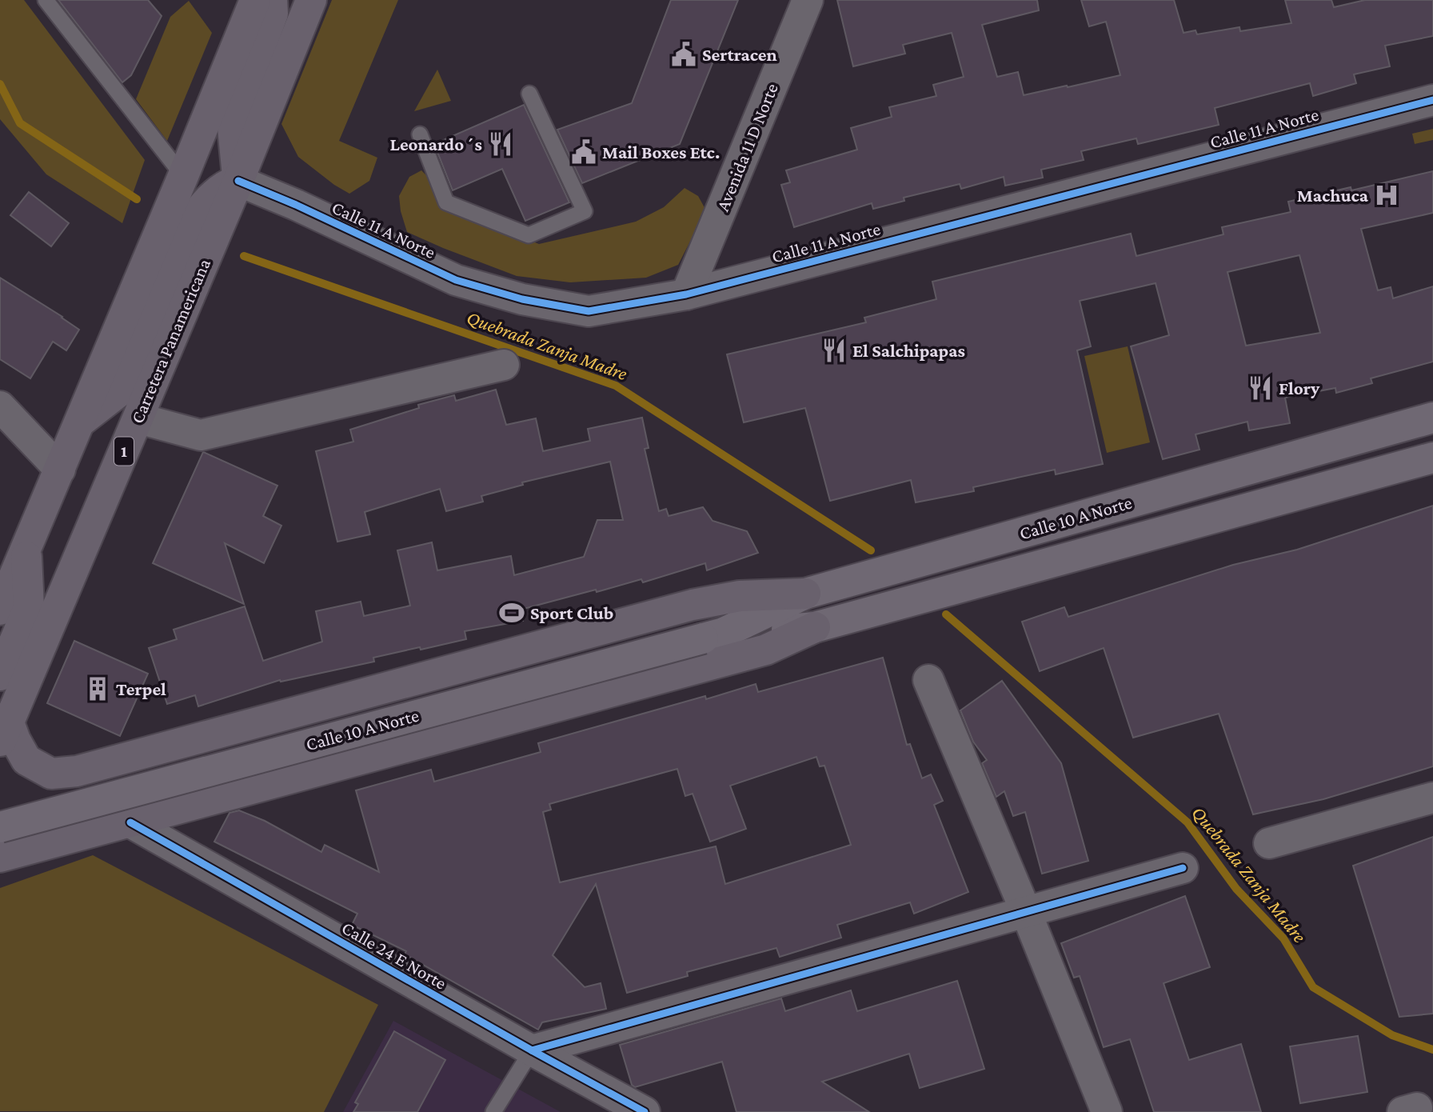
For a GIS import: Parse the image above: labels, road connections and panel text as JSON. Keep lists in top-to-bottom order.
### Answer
{
  "streets": {
    "highway": ["Carretera Panamericana", "1"],
    "main road": ["Calle 10 A Norte"],
    "street": ["Calle 11 A Norte", "Avenida 11 D Norte", "Calle 24 E Norte"]
  },
  "crossings": [
    ["Calle 11 A Norte", "Avenida 11 D Norte"],
    ["Calle 11 A Norte", "Carretera Panamericana"]
  ],
  "water": ["Quebrada Zanja Madre"],
  "places": {
    "public building": ["Sertracen", "Mail Boxes Etc."],
    "restaurant": ["Leonardo´s", "El Salchipapas", "Flory"],
    "hospital": ["Machuca"],
    "sports": ["Sport Club"],
    "building": ["Terpel"]
  }
}
